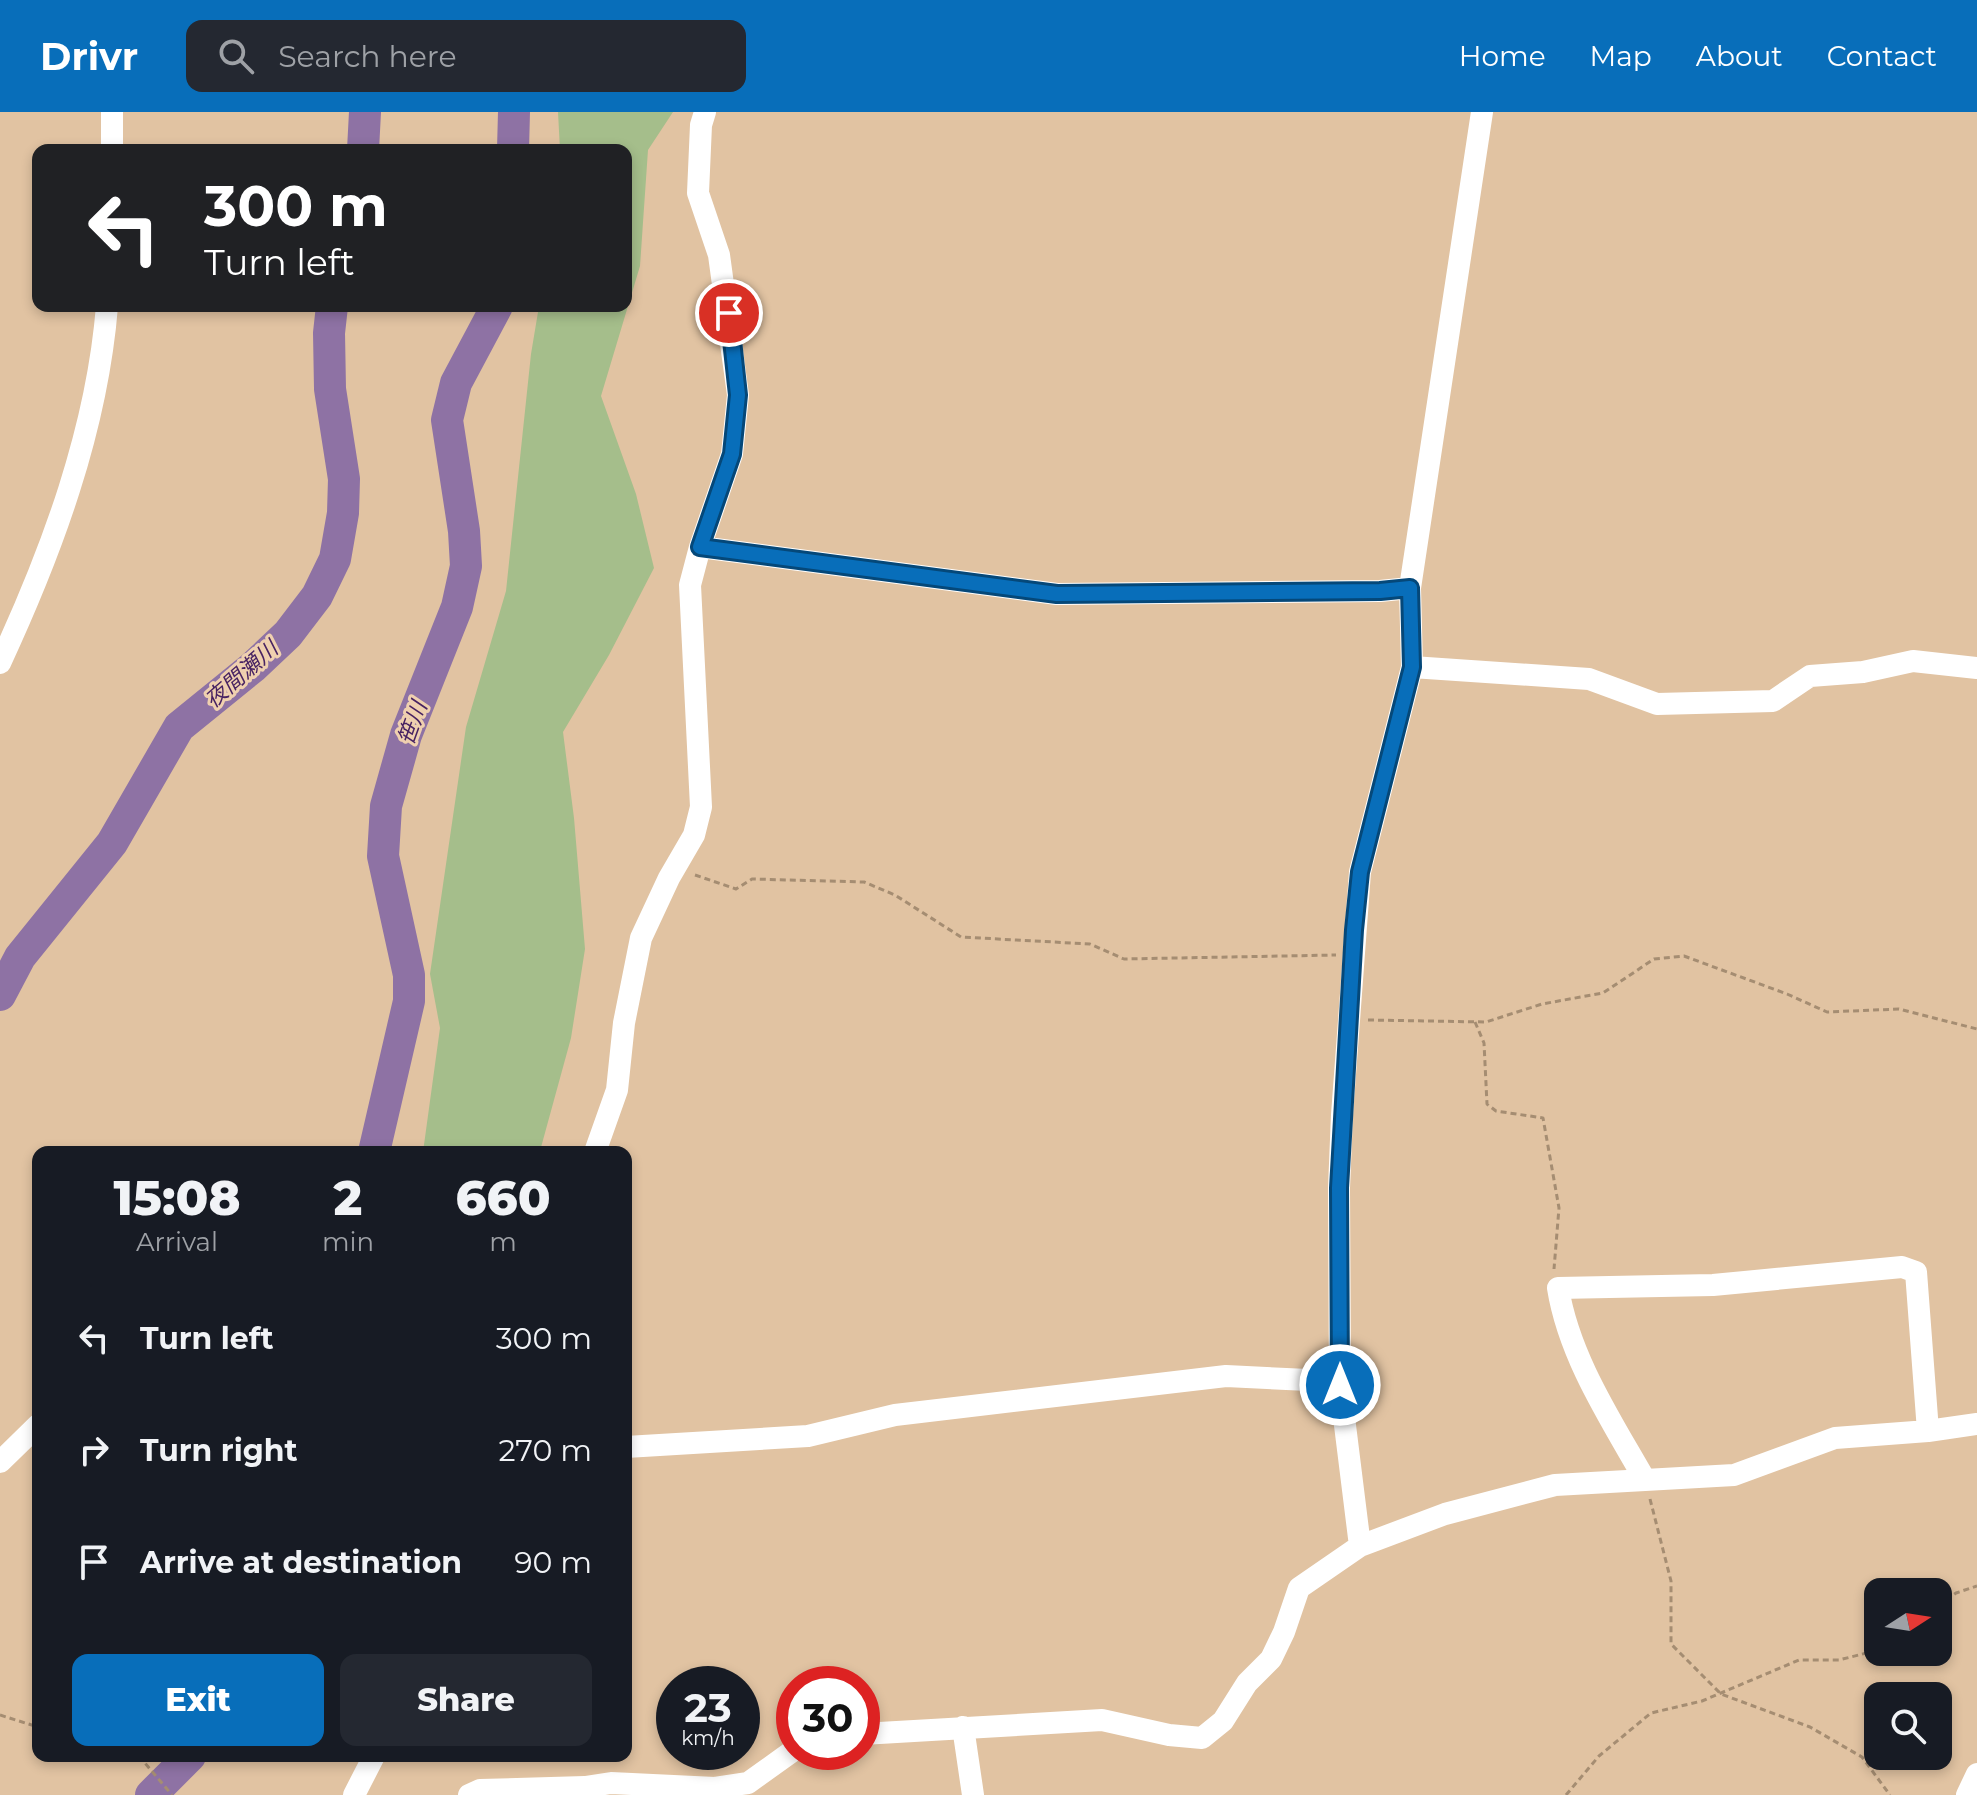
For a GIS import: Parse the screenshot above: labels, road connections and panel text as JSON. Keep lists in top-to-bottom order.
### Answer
{
  "water": ["夜間瀬川", "笹川"],
  "north": "right",
  "page": {
    "header": "Drivr",
    "search": "Search here",
    "nav": [
      "Home",
      "Map",
      "About",
      "Contact"
    ],
    "turn": ["300 m", "Turn left"],
    "eta": [
      "15:08",
      "Arrival",
      "2",
      "min",
      "660",
      "m"
    ],
    "list": [
      {
        "name": "Turn left",
        "value": "300 m"
      },
      {
        "name": "Turn right",
        "value": "270 m"
      },
      {
        "name": "Arrive at destination",
        "value": "90 m"
      }
    ],
    "buttons": ["Exit", "Share"],
    "speed": "23 km/h",
    "limit": "30"
  }
}
